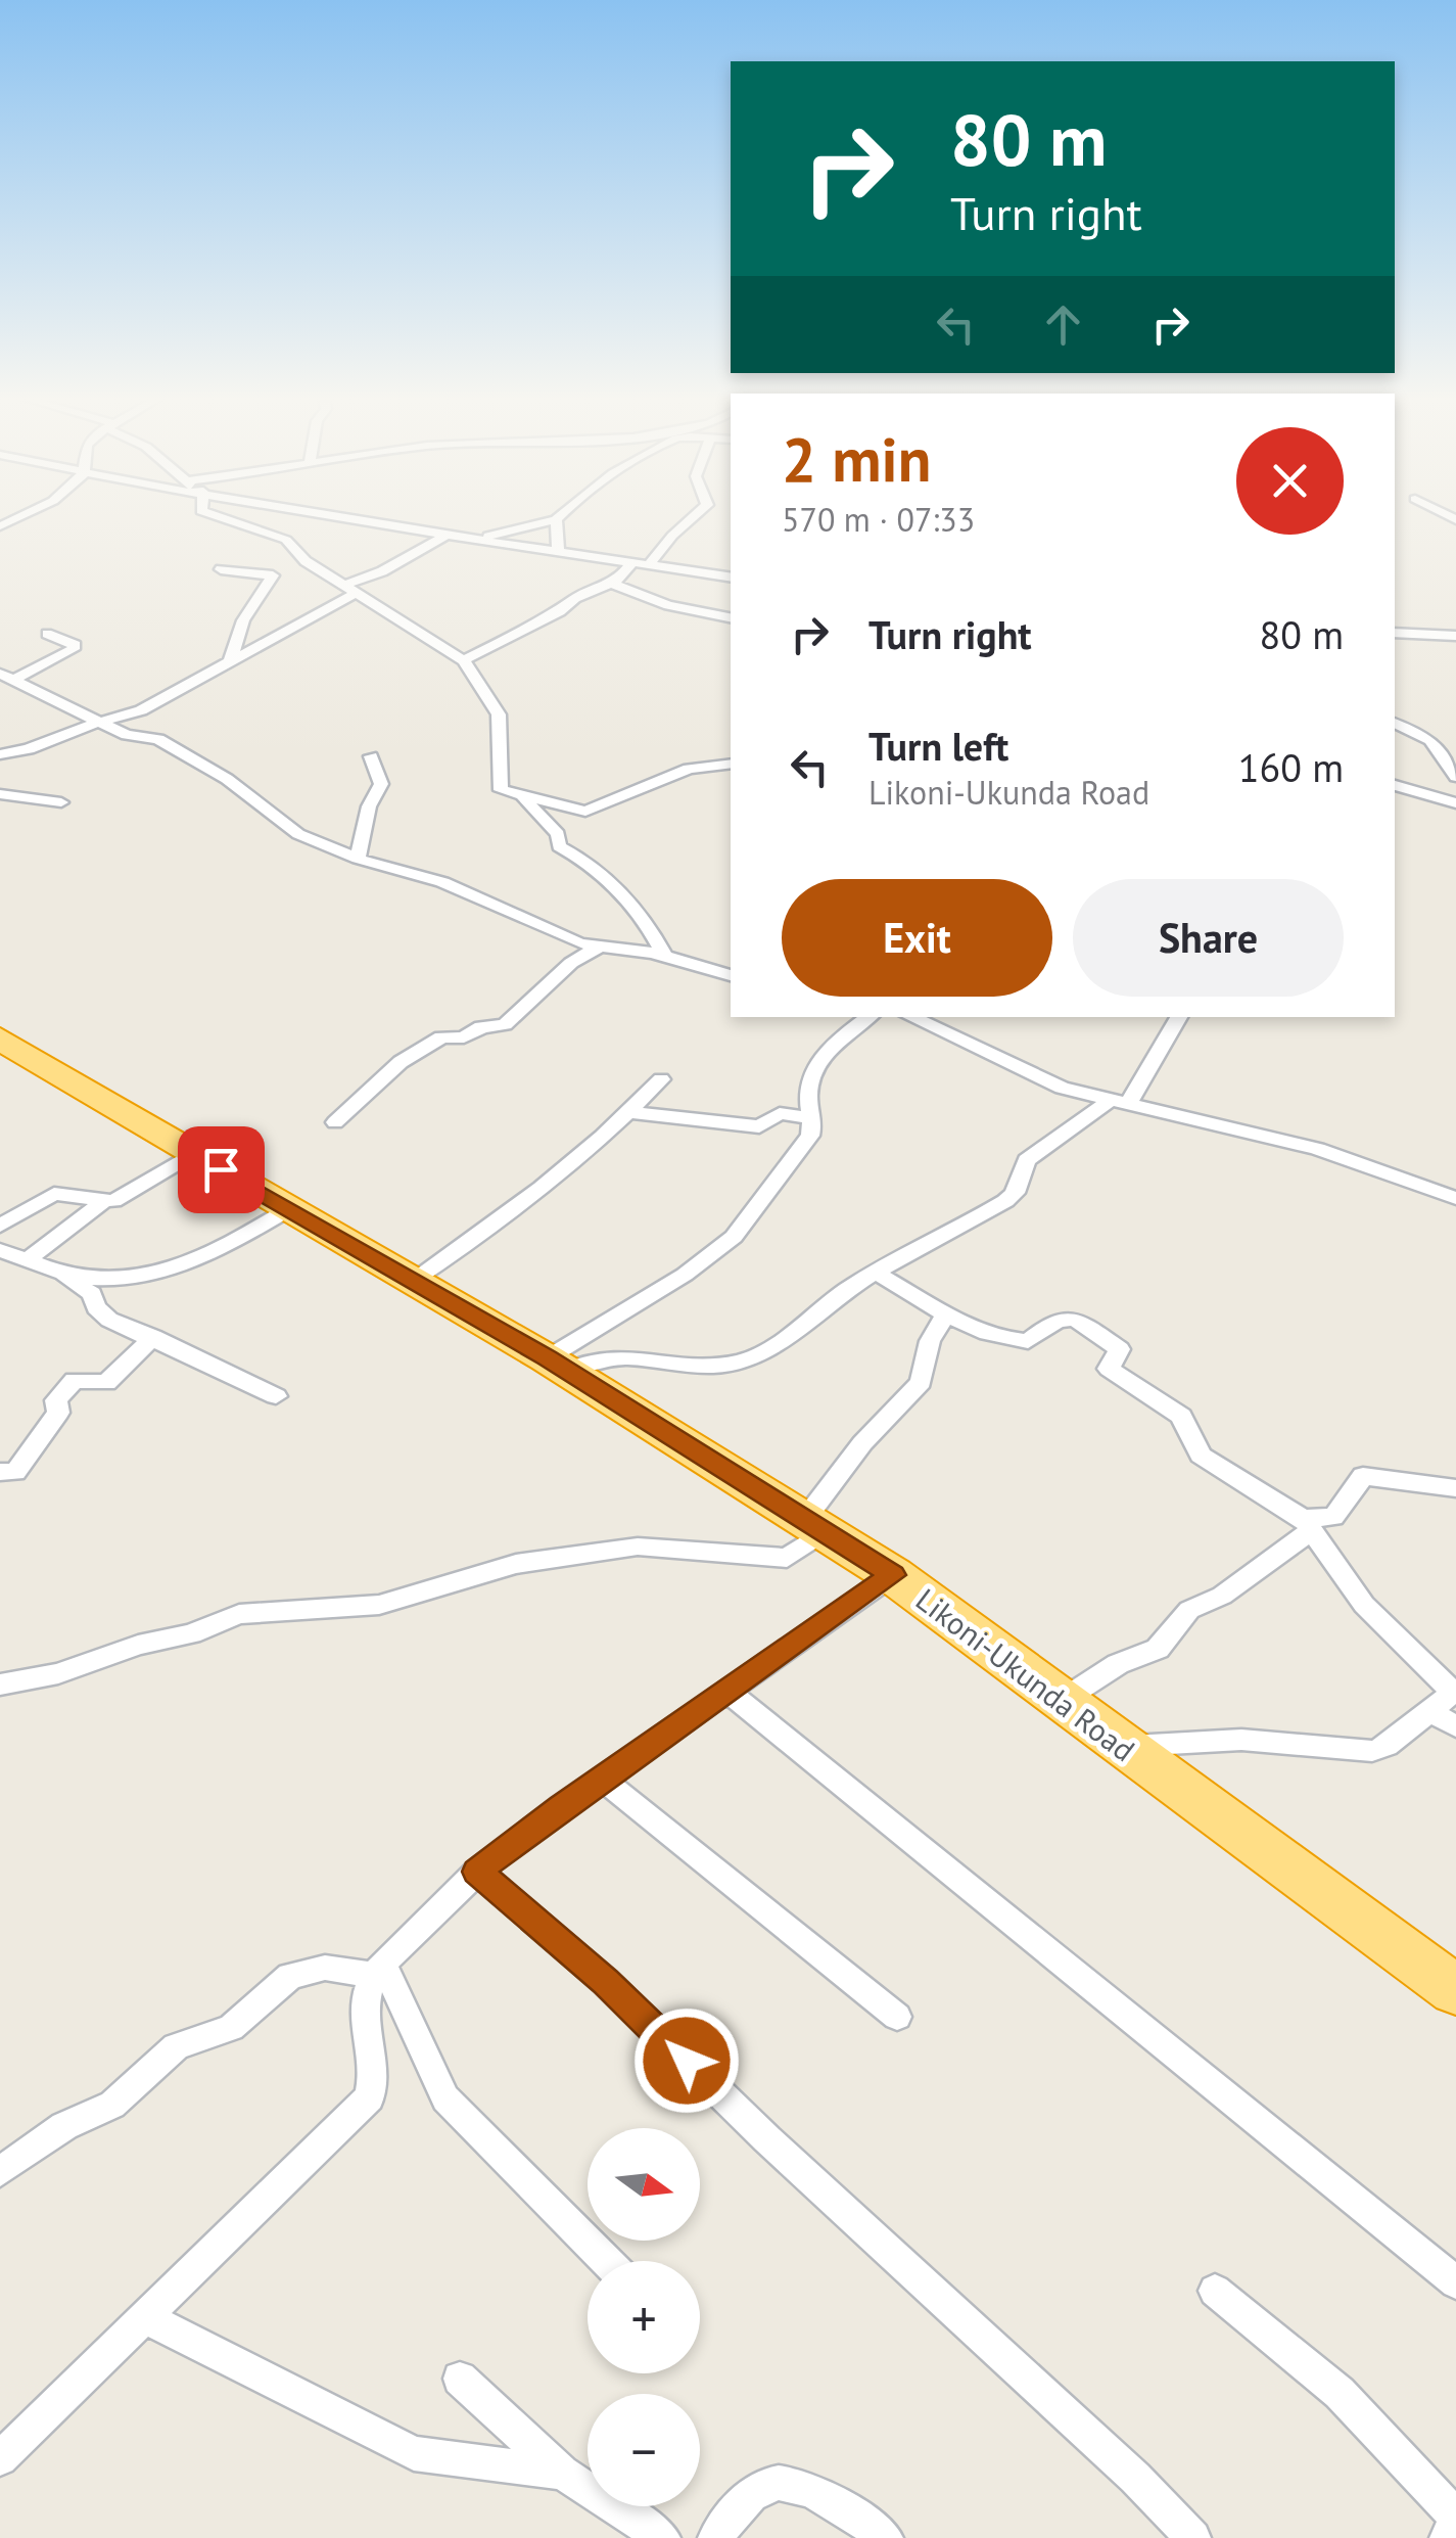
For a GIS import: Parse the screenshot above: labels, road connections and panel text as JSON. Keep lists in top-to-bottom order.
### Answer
{
  "streets": {
    "highway": ["Likoni-Ukunda Road"]
  },
  "north": "right",
  "page": {
    "turn": ["80 m", "Turn right"],
    "heading": ["2 min", "570 m · 07:33"],
    "list": [
      {
        "name": "Turn right",
        "value": "80 m"
      },
      {
        "name": "Turn left",
        "note": "Likoni-Ukunda Road",
        "value": "160 m"
      }
    ],
    "buttons": ["Exit", "Share"],
    "map_buttons": ["+", "−"]
  }
}
